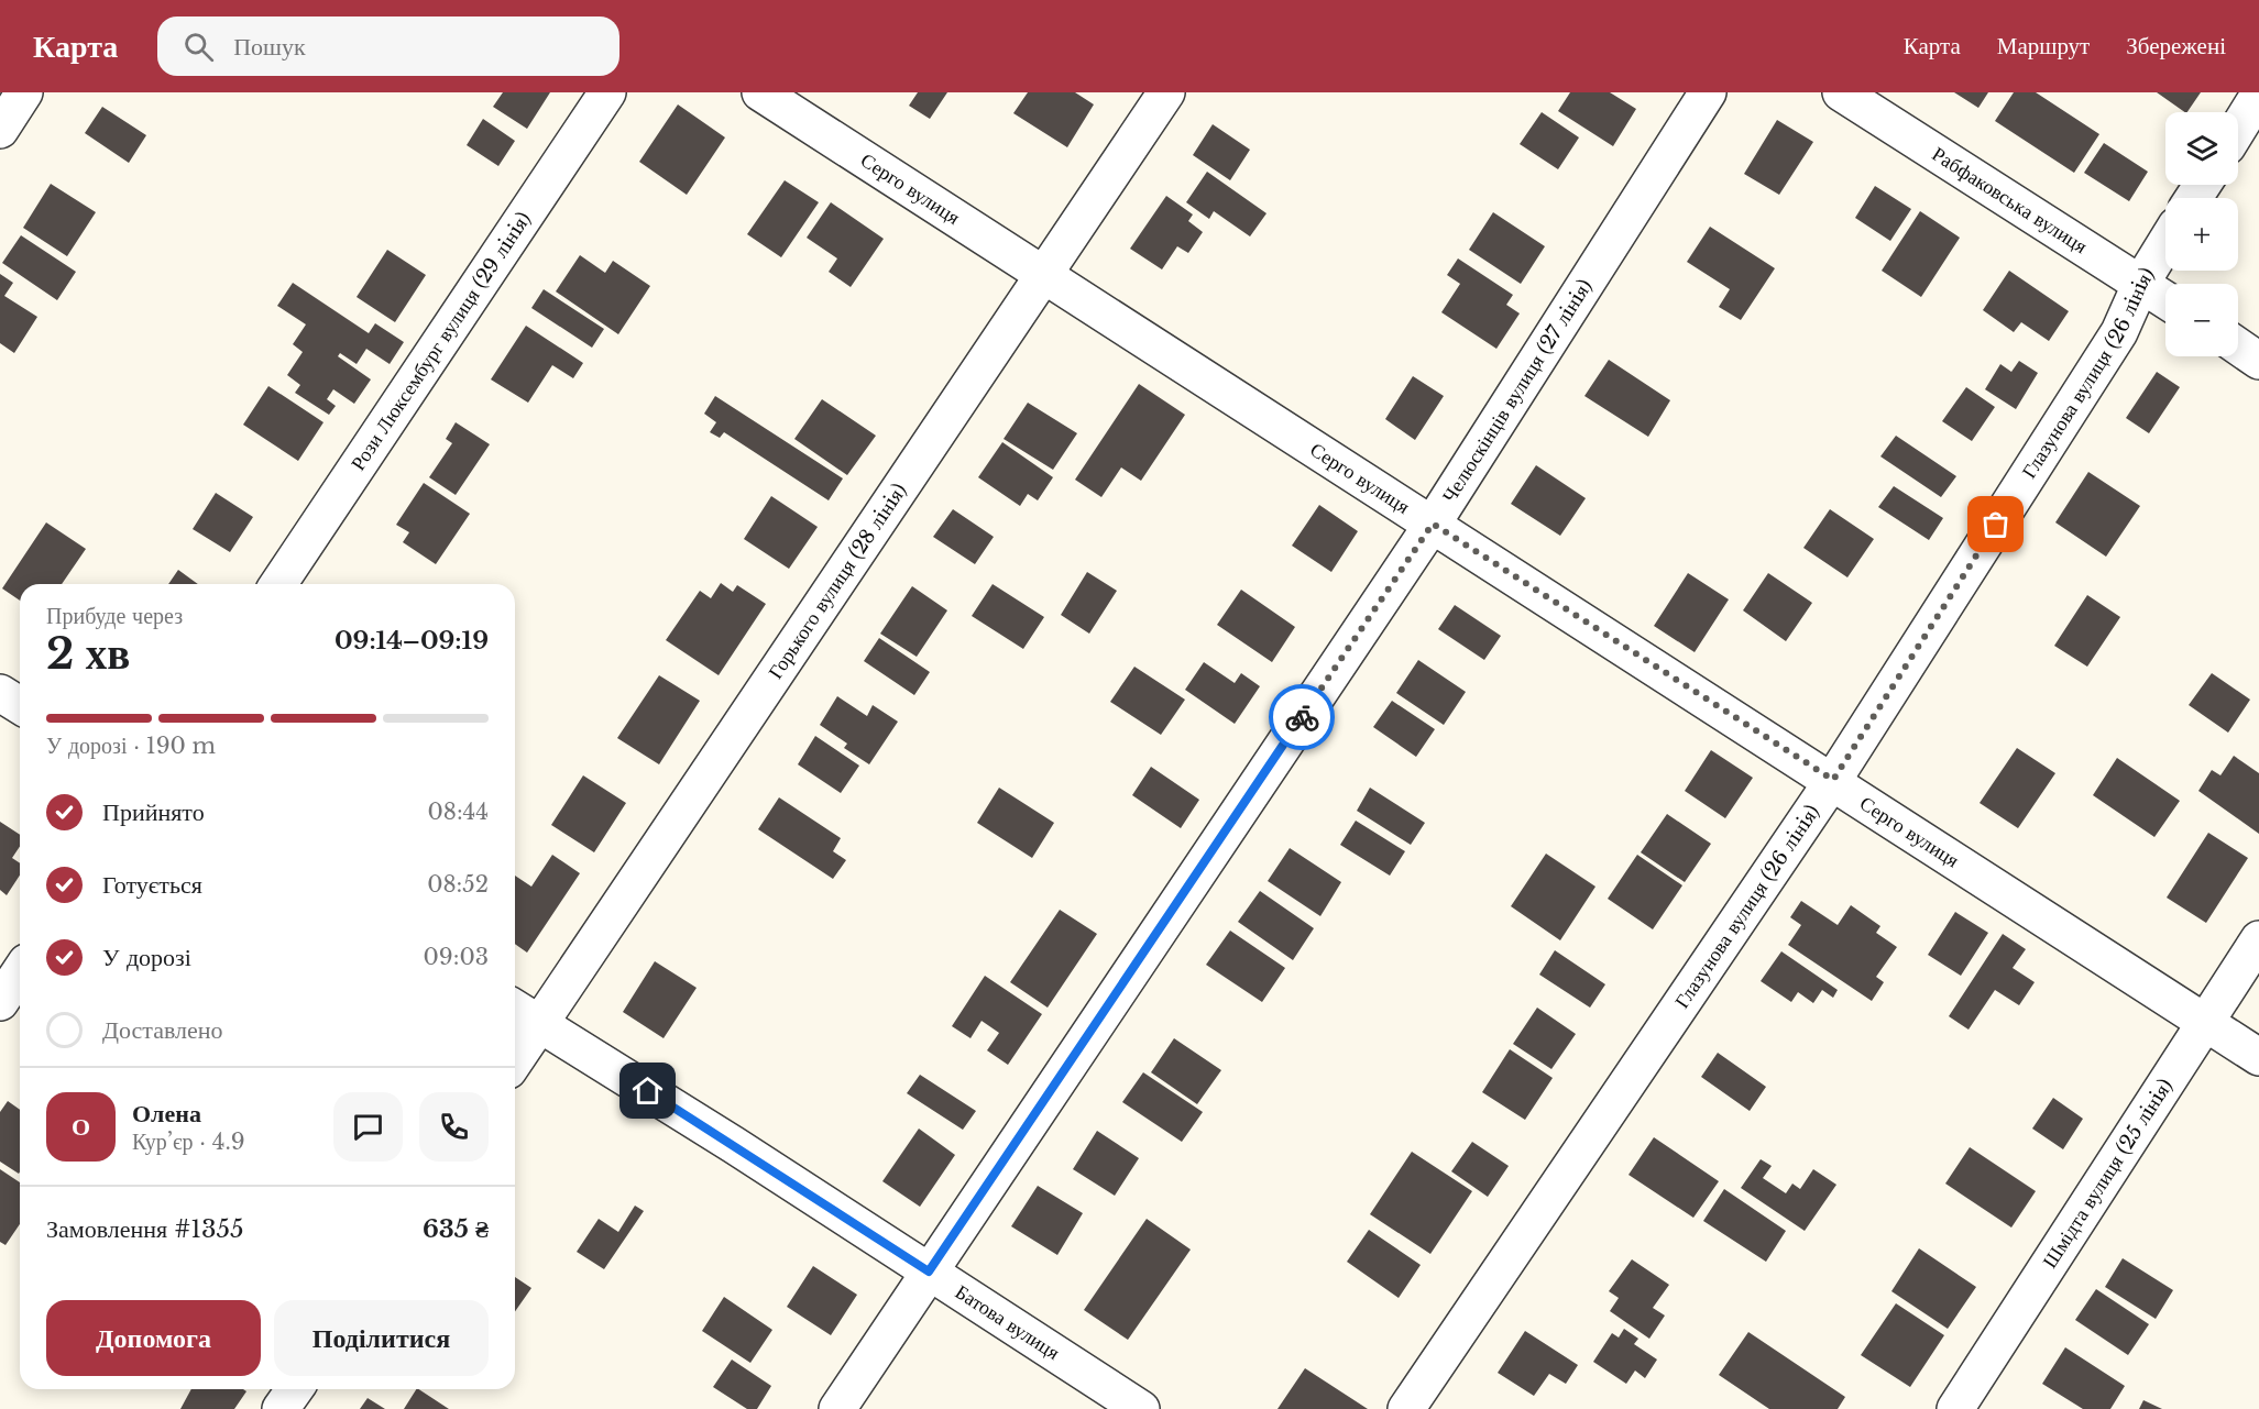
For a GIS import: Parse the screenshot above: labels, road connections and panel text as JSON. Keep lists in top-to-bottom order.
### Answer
{
  "streets": {
    "street": [
      "Серго вулиця",
      "Рабфаковська вулиця",
      "Рози Люксембург вулиця (29 лiнiя)",
      "Глазунова вулиця (26 лiнiя)",
      "Челюскінців вулиця (27 лiнiя)",
      "Горького вулиця (28 лiнiя)",
      "Шмідта вулиця (25 лiнiя)",
      "Батова вулиця"
    ]
  },
  "crossings": [
    ["Серго вулиця", "Глазунова вулиця (26 лiнiя)"],
    ["Серго вулиця", "Челюскінців вулиця (27 лiнiя)"],
    ["Серго вулиця", "Горького вулиця (28 лiнiя)"],
    ["Серго вулиця", "Шмідта вулиця (25 лiнiя)"],
    ["Рабфаковська вулиця", "Глазунова вулиця (26 лiнiя)"],
    ["Челюскінців вулиця (27 лiнiя)", "Батова вулиця"],
    ["Горького вулиця (28 лiнiя)", "Батова вулиця"]
  ],
  "page": {
    "header": "Карта",
    "search": "Пошук",
    "nav": ["Карта", "Маршрут", "Збережені"],
    "map_buttons": ["+", "−"],
    "heading": ["2 хв", "Прибуде через", "09:14–09:19"],
    "panel": [
      "Олена",
      "Кур’єр · 4.9",
      "Замовлення #1355",
      "635 ₴"
    ],
    "bar": "У дорозі · 190 m",
    "list": [
      ["Прийнято", "08:44"],
      ["Готується", "08:52"],
      ["У дорозі", "09:03"],
      "Доставлено"
    ],
    "round": "О",
    "buttons": ["Допомога", "Поділитися"]
  }
}
